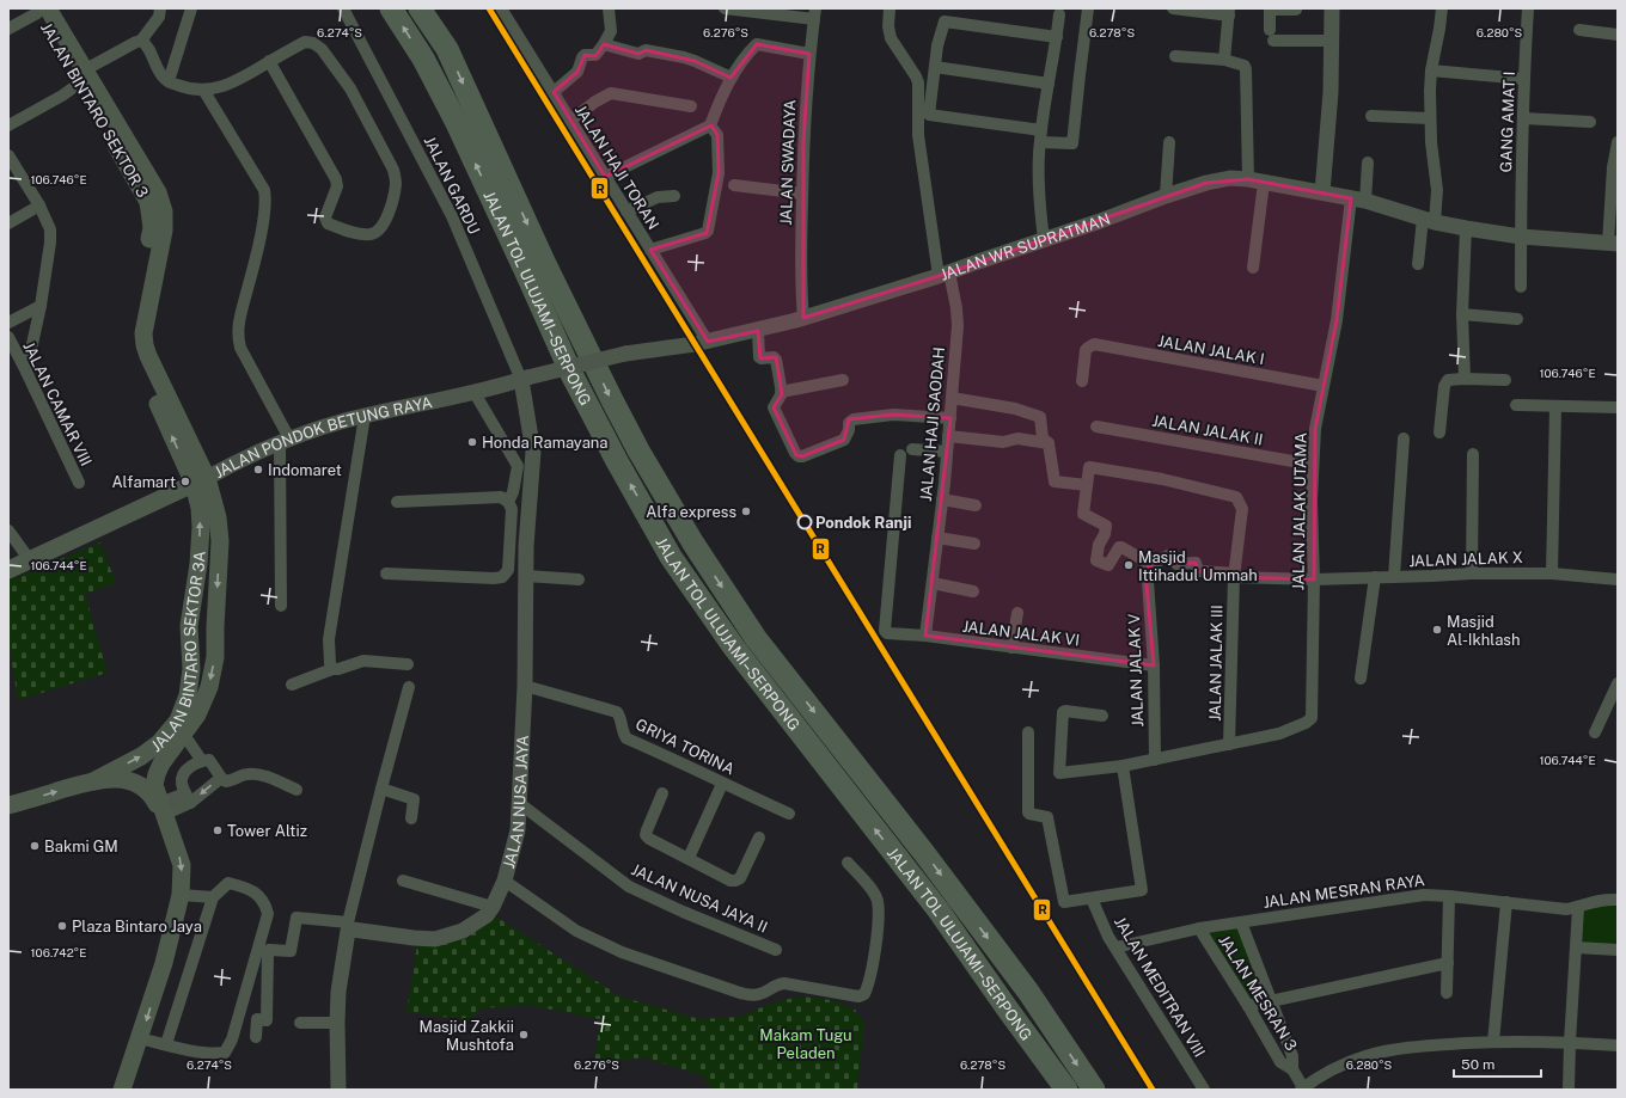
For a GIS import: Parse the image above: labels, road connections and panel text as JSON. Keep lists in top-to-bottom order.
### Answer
{
  "streets": {
    "highway": ["JALAN TOL ULUJAMI–SERPONG"],
    "main road": ["JALAN BINTARO SEKTOR 3", "JALAN PONDOK BETUNG RAYA", "JALAN BINTARO SEKTOR 3A"],
    "street": [
      "GANG AMAT I",
      "JALAN SWADAYA",
      "JALAN HAJI TORAN",
      "JALAN GARDU",
      "JALAN WR SUPRATMAN",
      "JALAN JALAK I",
      "JALAN CAMAR VIII",
      "JALAN HAJI SAODAH",
      "JALAN JALAK II",
      "JALAN JALAK UTAMA",
      "JALAN JALAK X",
      "JALAN JALAK VI",
      "JALAN JALAK III",
      "JALAN JALAK V",
      "GRIYA TORINA",
      "JALAN NUSA JAYA",
      "JALAN MESRAN RAYA",
      "JALAN NUSA JAYA II",
      "JALAN MEDITRAN VIII",
      "JALAN MESRAN 3"
    ]
  },
  "crossings": [
    ["JALAN BINTARO SEKTOR 3", "JALAN PONDOK BETUNG RAYA"],
    ["JALAN BINTARO SEKTOR 3", "JALAN BINTARO SEKTOR 3A"],
    ["GANG AMAT I", "JALAN WR SUPRATMAN"],
    ["JALAN SWADAYA", "JALAN WR SUPRATMAN"],
    ["JALAN HAJI TORAN", "JALAN WR SUPRATMAN"],
    ["JALAN GARDU", "JALAN PONDOK BETUNG RAYA"],
    ["JALAN GARDU", "JALAN NUSA JAYA"],
    ["JALAN WR SUPRATMAN", "JALAN HAJI SAODAH"],
    ["JALAN WR SUPRATMAN", "JALAN PONDOK BETUNG RAYA"],
    ["JALAN WR SUPRATMAN", "JALAN JALAK UTAMA"],
    ["JALAN JALAK I", "JALAN JALAK UTAMA"],
    ["JALAN HAJI SAODAH", "JALAN JALAK VI"],
    ["JALAN JALAK II", "JALAN JALAK UTAMA"],
    ["JALAN PONDOK BETUNG RAYA", "JALAN BINTARO SEKTOR 3A"],
    ["JALAN PONDOK BETUNG RAYA", "JALAN NUSA JAYA"],
    ["JALAN JALAK UTAMA", "JALAN JALAK X"],
    ["JALAN JALAK UTAMA", "JALAN JALAK III"],
    ["JALAN JALAK VI", "JALAN JALAK V"],
    ["GRIYA TORINA", "JALAN NUSA JAYA"],
    ["JALAN NUSA JAYA", "JALAN NUSA JAYA II"],
    ["JALAN MESRAN RAYA", "JALAN MEDITRAN VIII"],
    ["JALAN MESRAN RAYA", "JALAN MESRAN 3"]
  ],
  "parks": ["Makam Tugu Peladen"],
  "places": [
    "Honda Ramayana",
    "Indomaret",
    "Alfamart",
    "Alfa express",
    "Pondok Ranji",
    "Masjid Ittihadul Ummah",
    "Masjid Al-Ikhlash",
    "Tower Altiz",
    "Bakmi GM",
    "Plaza Bintaro Jaya",
    "Masjid Zakkii Mushtofa"
  ],
  "lines": ["transit line R"],
  "scale_bar": "50 m",
  "coordinates": [
    "6.274°S",
    "6.276°S",
    "6.278°S",
    "6.280°S",
    "106.746°E",
    "106.744°E",
    "106.742°E"
  ]
}
